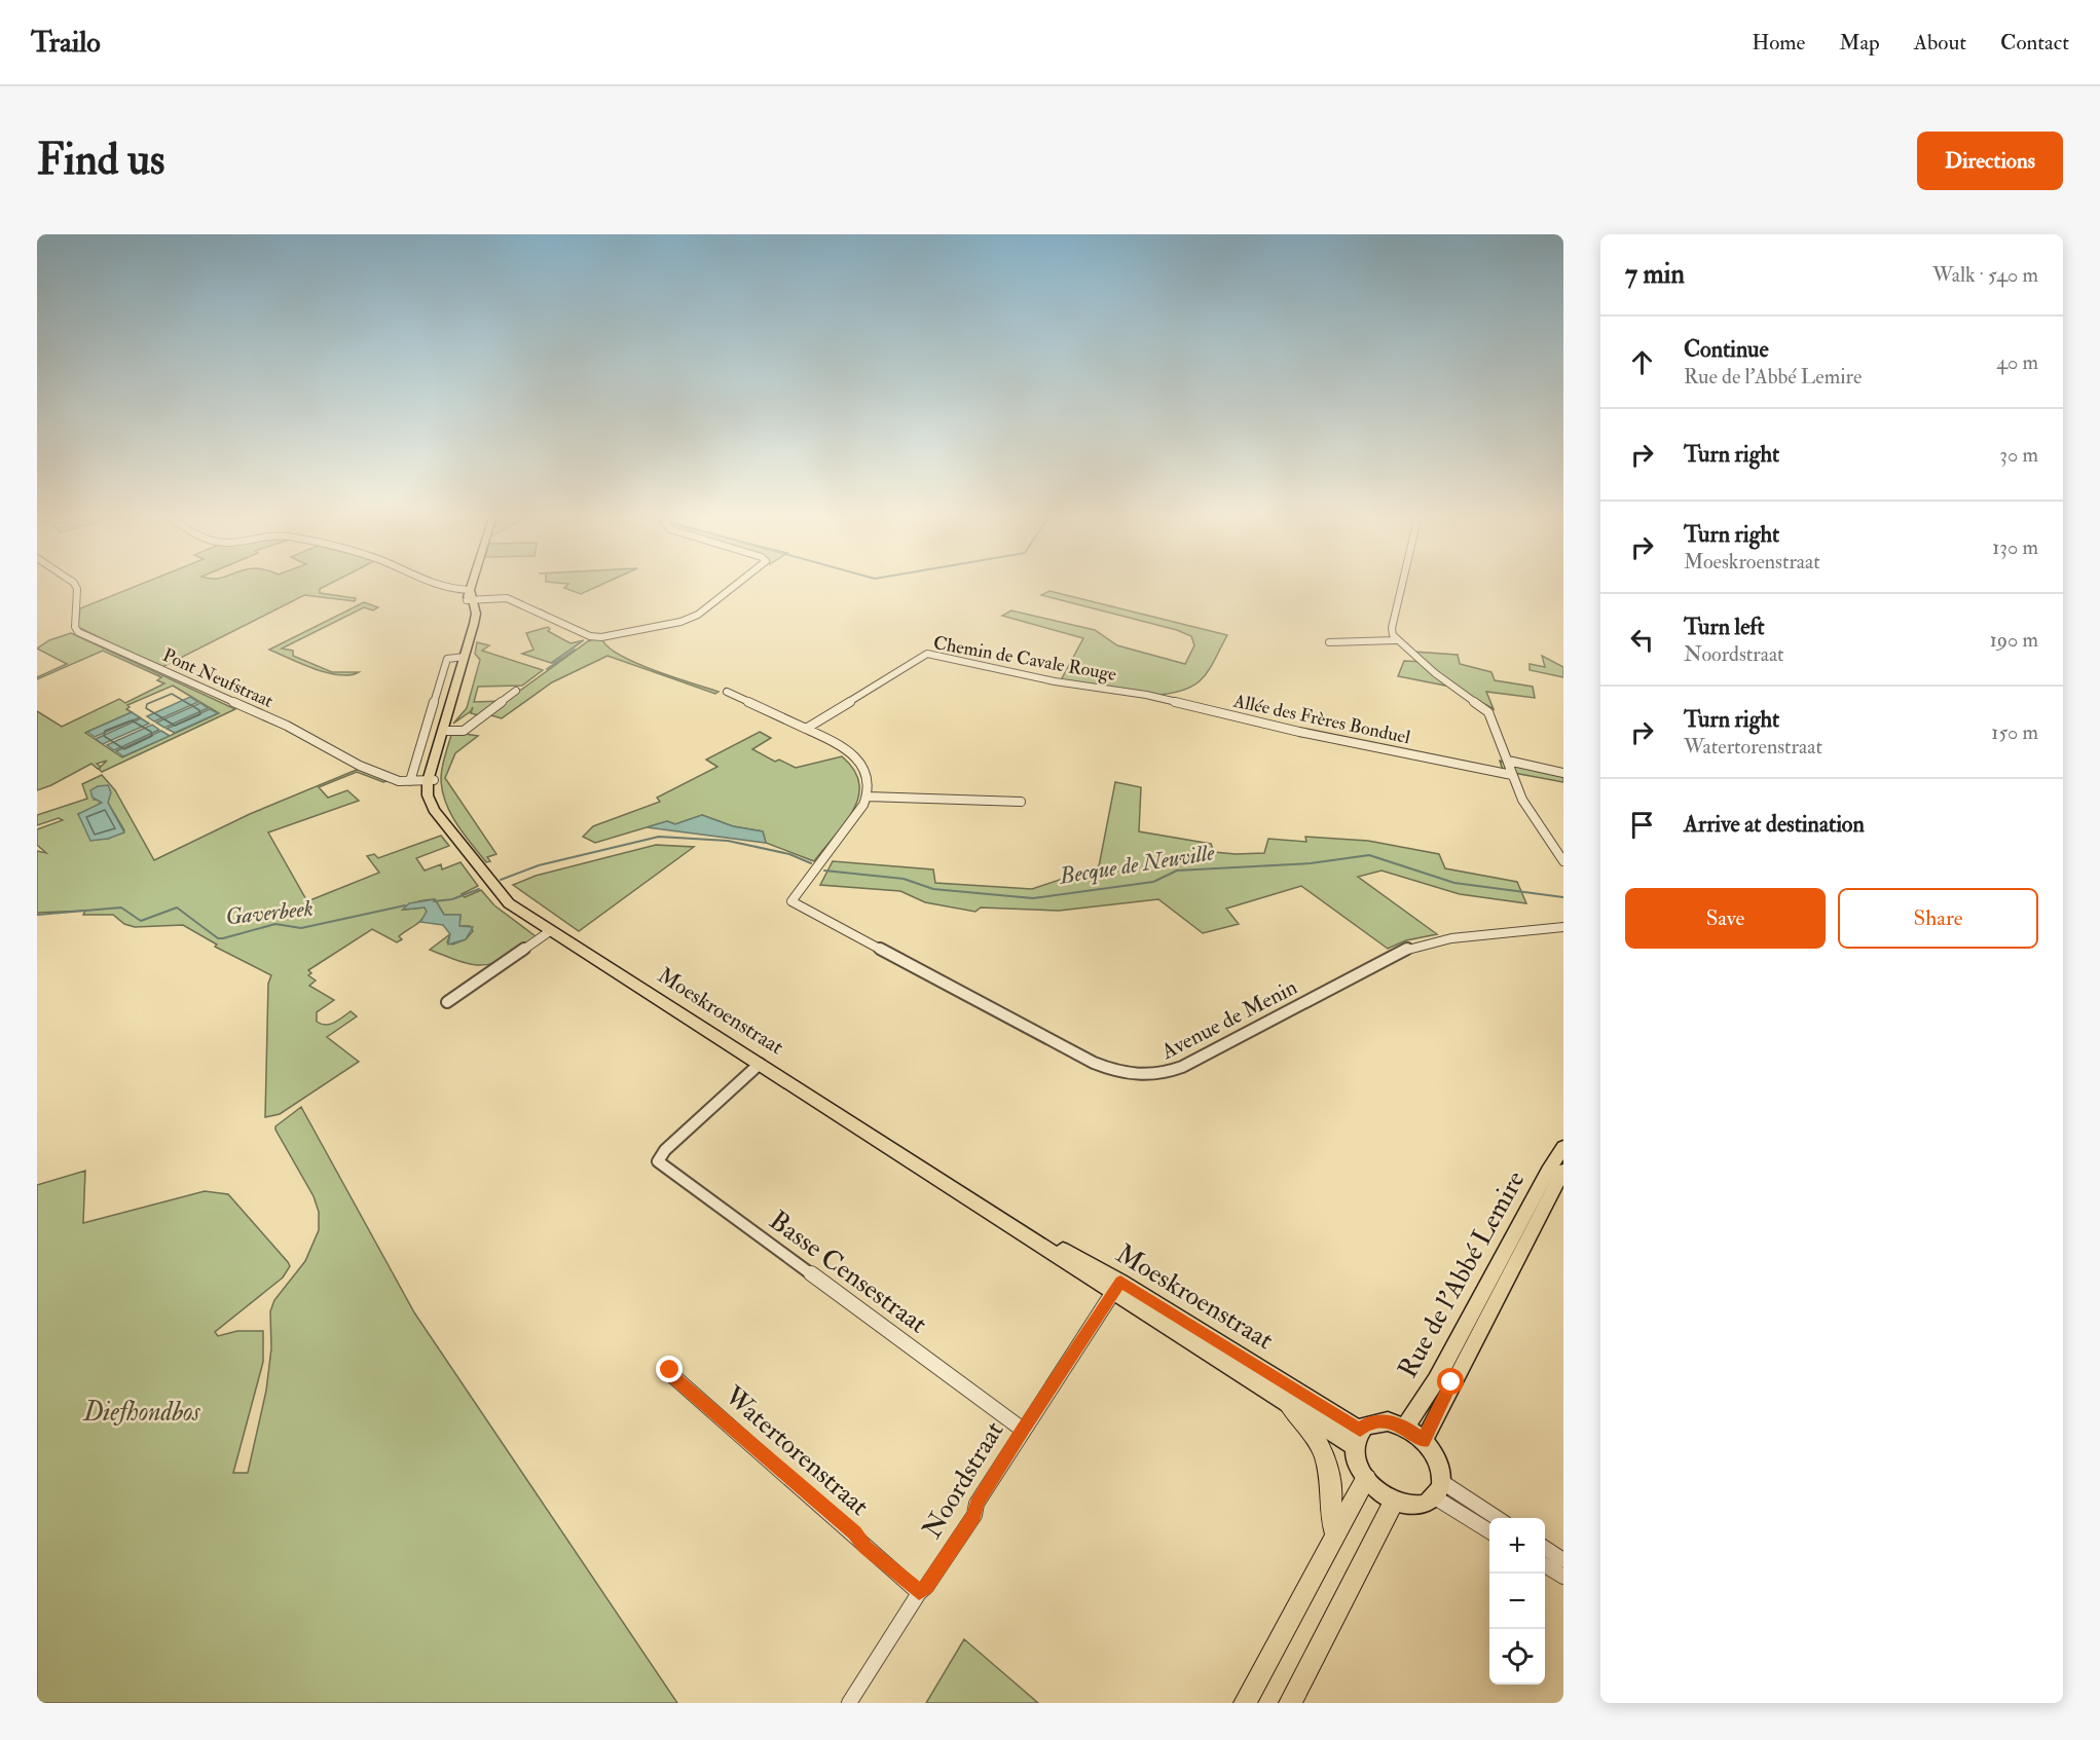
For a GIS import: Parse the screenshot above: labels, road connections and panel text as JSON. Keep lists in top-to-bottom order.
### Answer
{
  "streets": {
    "main road": ["Moeskroenstraat", "Rue de l'Abbé Lemire"],
    "street": [
      "Chemin de Cavale Rouge",
      "Pont Neufstraat",
      "Allée des Frères Bonduel",
      "Avenue de Menin",
      "Basse Censestraat",
      "Watertorenstraat",
      "Noordstraat"
    ]
  },
  "crossings": [
    ["Chemin de Cavale Rouge", "Allée des Frères Bonduel"],
    ["Pont Neufstraat", "Moeskroenstraat"],
    ["Moeskroenstraat", "Basse Censestraat"],
    ["Moeskroenstraat", "Rue de l'Abbé Lemire"],
    ["Moeskroenstraat", "Noordstraat"],
    ["Basse Censestraat", "Noordstraat"],
    ["Watertorenstraat", "Noordstraat"]
  ],
  "water": ["Becque de Neuville", "Gaverbeek"],
  "parks": ["Diefhondbos"],
  "page": {
    "header": "Trailo",
    "nav": [
      "Home",
      "Map",
      "About",
      "Contact"
    ],
    "buttons": [
      "Directions",
      ["Save", "Share"]
    ],
    "title": "Find us",
    "heading": ["7 min", "Walk · 540 m"],
    "list": [
      ["Continue", "Rue de l'Abbé Lemire", "40 m"],
      ["Turn right", "30 m"],
      ["Turn right", "Moeskroenstraat", "130 m"],
      ["Turn left", "Noordstraat", "190 m"],
      ["Turn right", "Watertorenstraat", "150 m"],
      "Arrive at destination"
    ],
    "map_buttons": ["+", "−"]
  }
}
